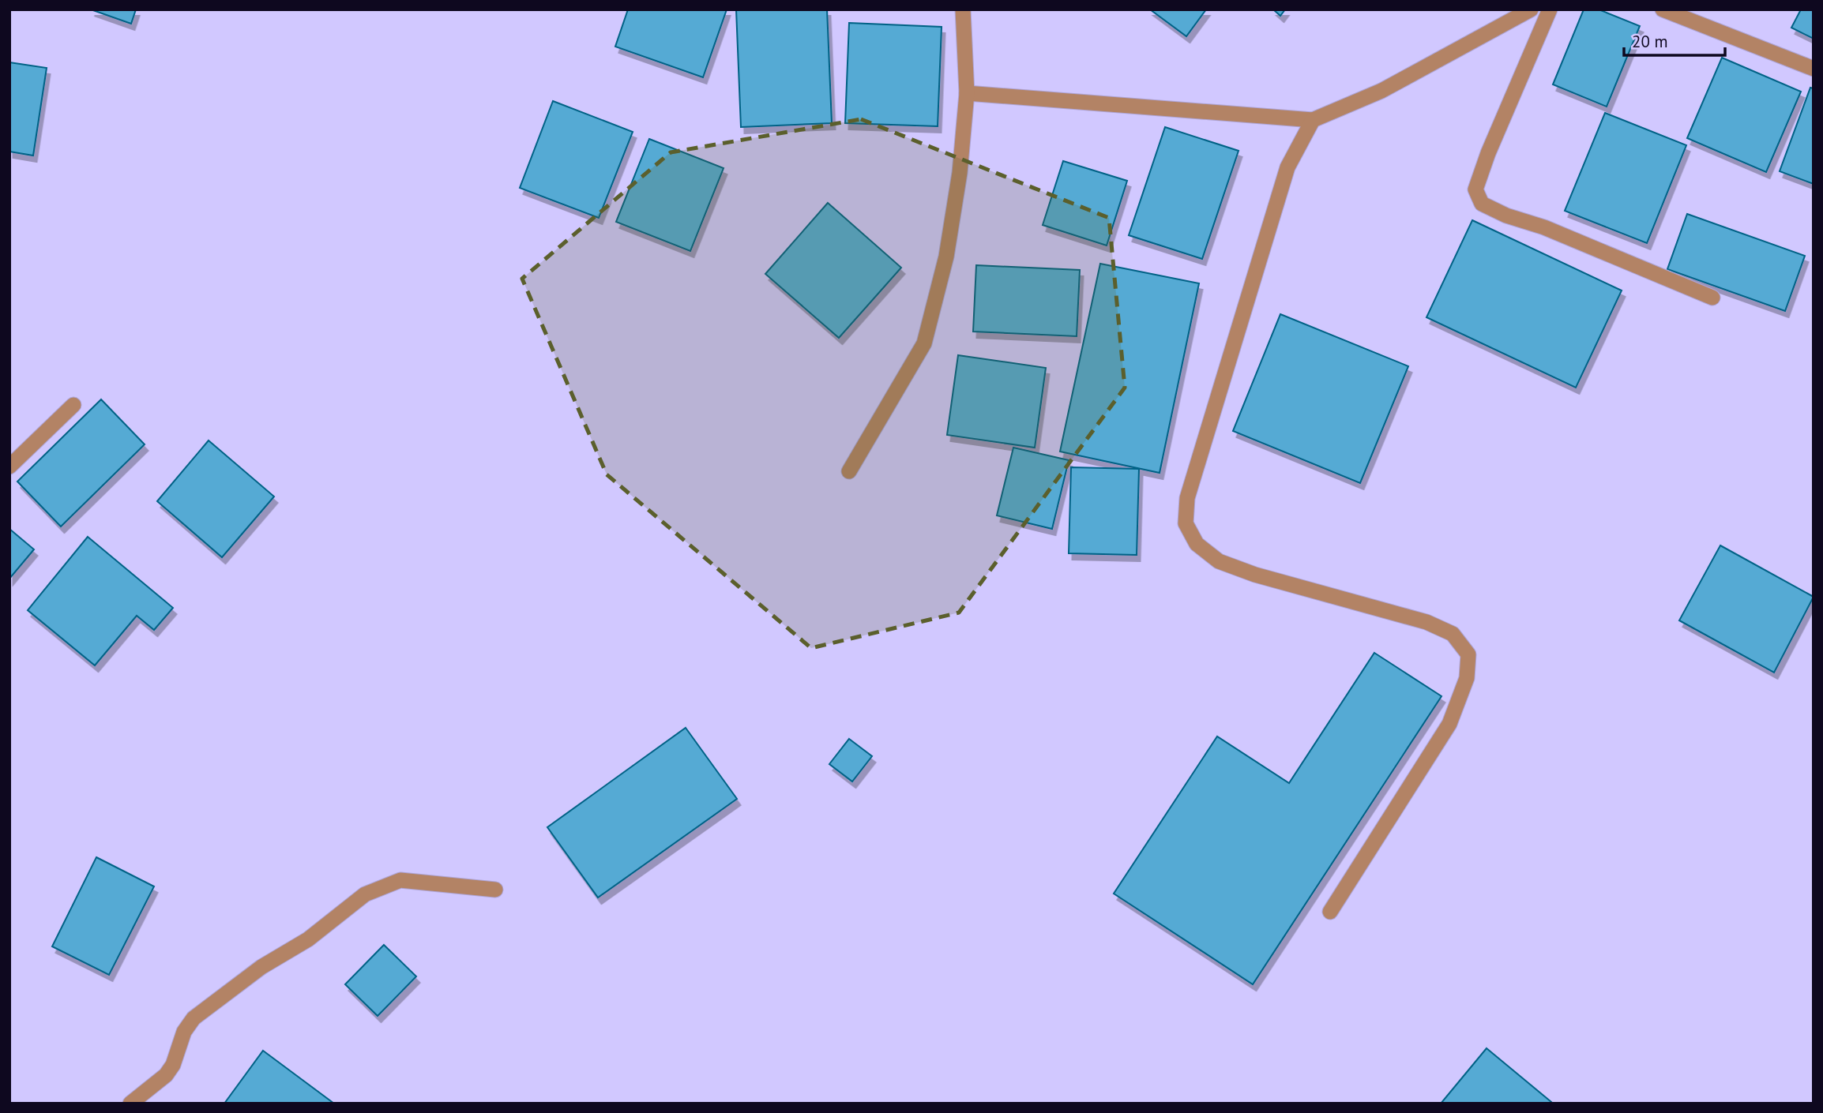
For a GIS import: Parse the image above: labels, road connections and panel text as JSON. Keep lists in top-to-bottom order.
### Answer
{
  "scale_bar": "20 m"
}
